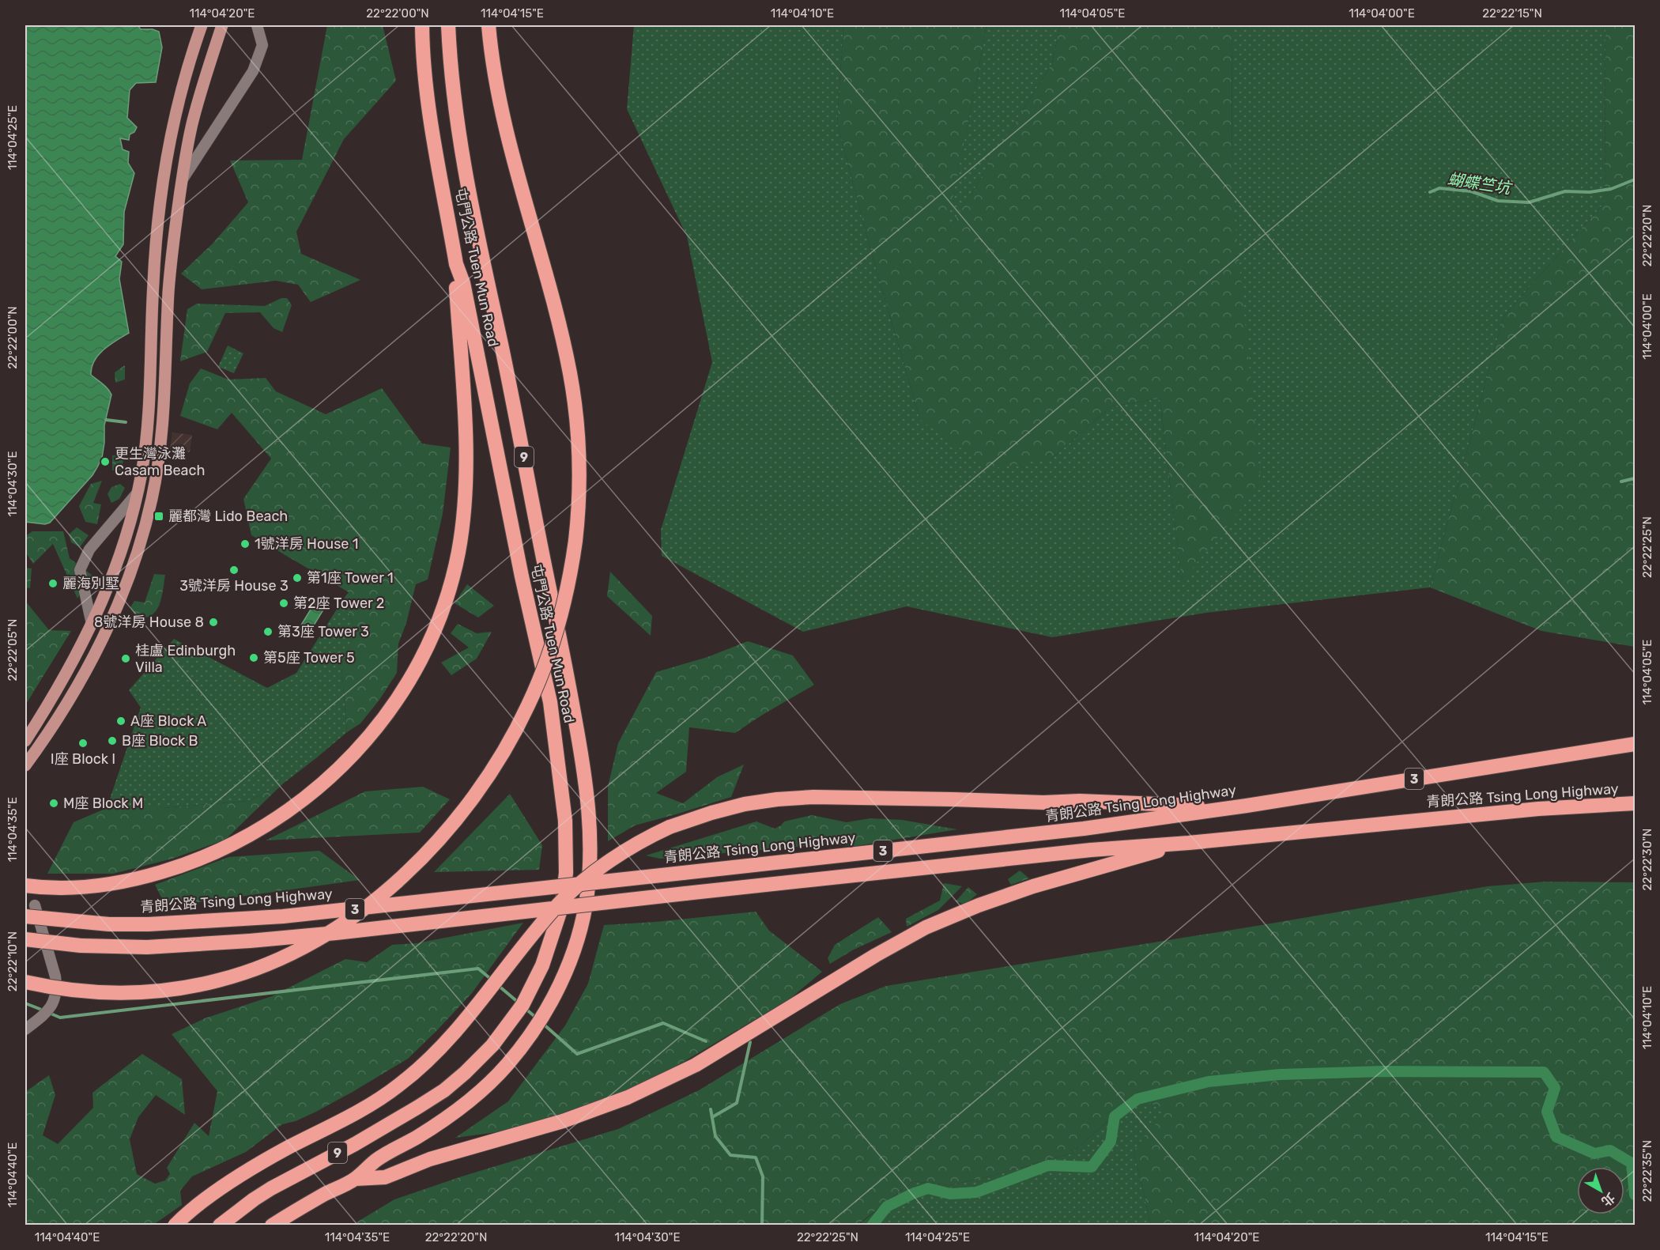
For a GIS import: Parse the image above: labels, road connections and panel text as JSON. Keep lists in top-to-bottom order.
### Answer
{
  "streets": {
    "highway": [
      "屯門公路 Tuen Mun Road",
      "9",
      "3",
      "青朗公路 Tsing Long Highway"
    ]
  },
  "water": ["蝴蝶竺坑"],
  "places": {
    "other": [
      "更生灣泳灘 Casam Beach",
      "1號洋房 House 1",
      "3號洋房 House 3",
      "第1座 Tower 1",
      "麗海別墅",
      "第2座 Tower 2",
      "8號洋房 House 8",
      "第3座 Tower 3",
      "第5座 Tower 5",
      "桂盧 Edinburgh Villa",
      "A座 Block A",
      "B座 Block B",
      "I座 Block I",
      "M座 Block M"
    ],
    "transit": ["麗都灣 Lido Beach"]
  },
  "north": "bottom right",
  "coordinates": [
    "114°04'20\"E",
    "22°22'00\"N",
    "114°04'15\"E",
    "114°04'10\"E",
    "114°04'05\"E",
    "114°04'00\"E",
    "22°22'15\"N",
    "114°04'25\"E",
    "22°22'20\"N",
    "114°04'30\"E",
    "22°22'25\"N",
    "22°22'05\"N",
    "114°04'35\"E",
    "22°22'30\"N",
    "22°22'10\"N",
    "22°22'35\"N",
    "114°04'40\"E"
  ]
}
